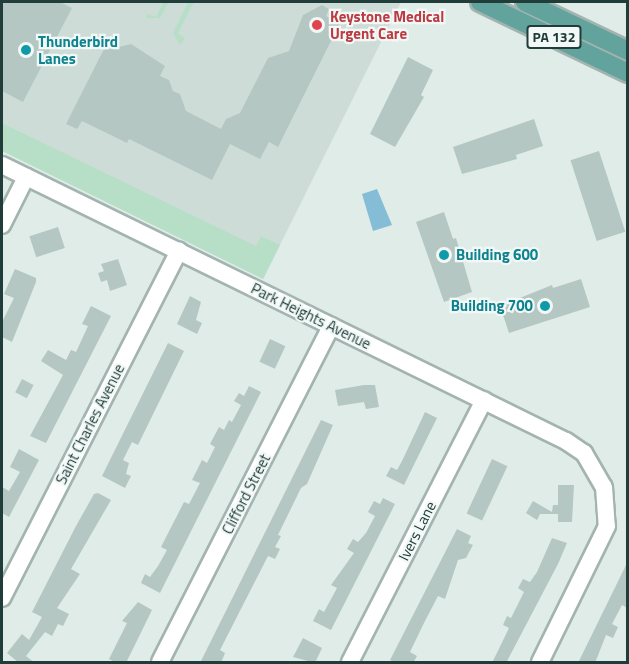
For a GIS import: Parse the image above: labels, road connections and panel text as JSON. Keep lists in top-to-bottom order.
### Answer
{
  "streets": {
    "main road": ["PA 132"],
    "street": [
      "Park Heights Avenue",
      "Saint Charles Avenue",
      "Clifford Street",
      "Ivers Lane"
    ]
  },
  "crossings": [
    ["Park Heights Avenue", "Saint Charles Avenue"],
    ["Park Heights Avenue", "Clifford Street"],
    ["Park Heights Avenue", "Ivers Lane"]
  ],
  "places": [
    "Keystone Medical Urgent Care",
    "Thunderbird Lanes",
    "Building 600",
    "Building 700"
  ]
}
